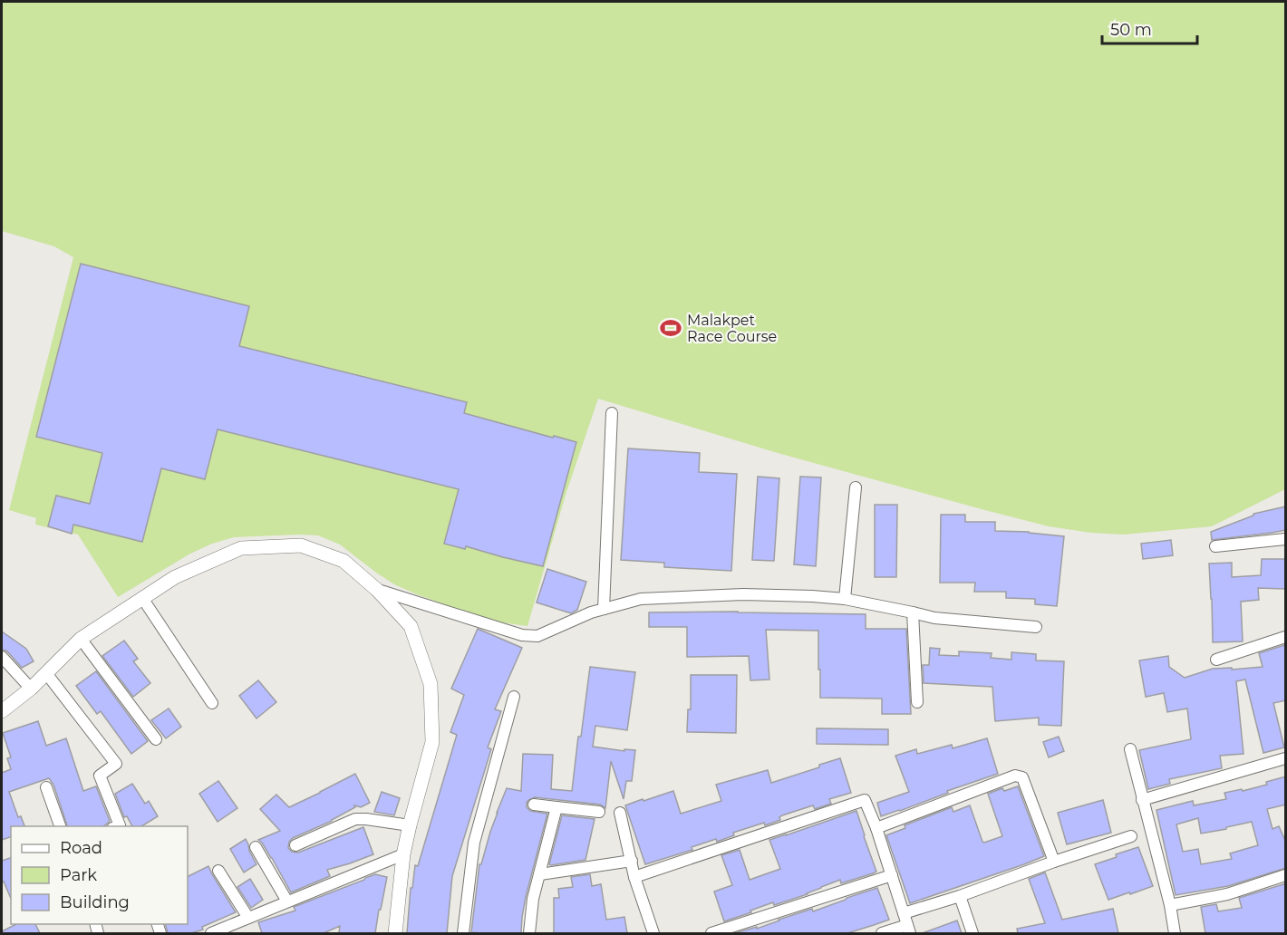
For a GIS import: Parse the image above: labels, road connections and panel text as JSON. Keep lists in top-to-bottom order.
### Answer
{
  "places": {
    "sports": ["Malakpet Race Course"]
  },
  "legend": ["Road", "Park", "Building"],
  "scale_bar": "50 m"
}
